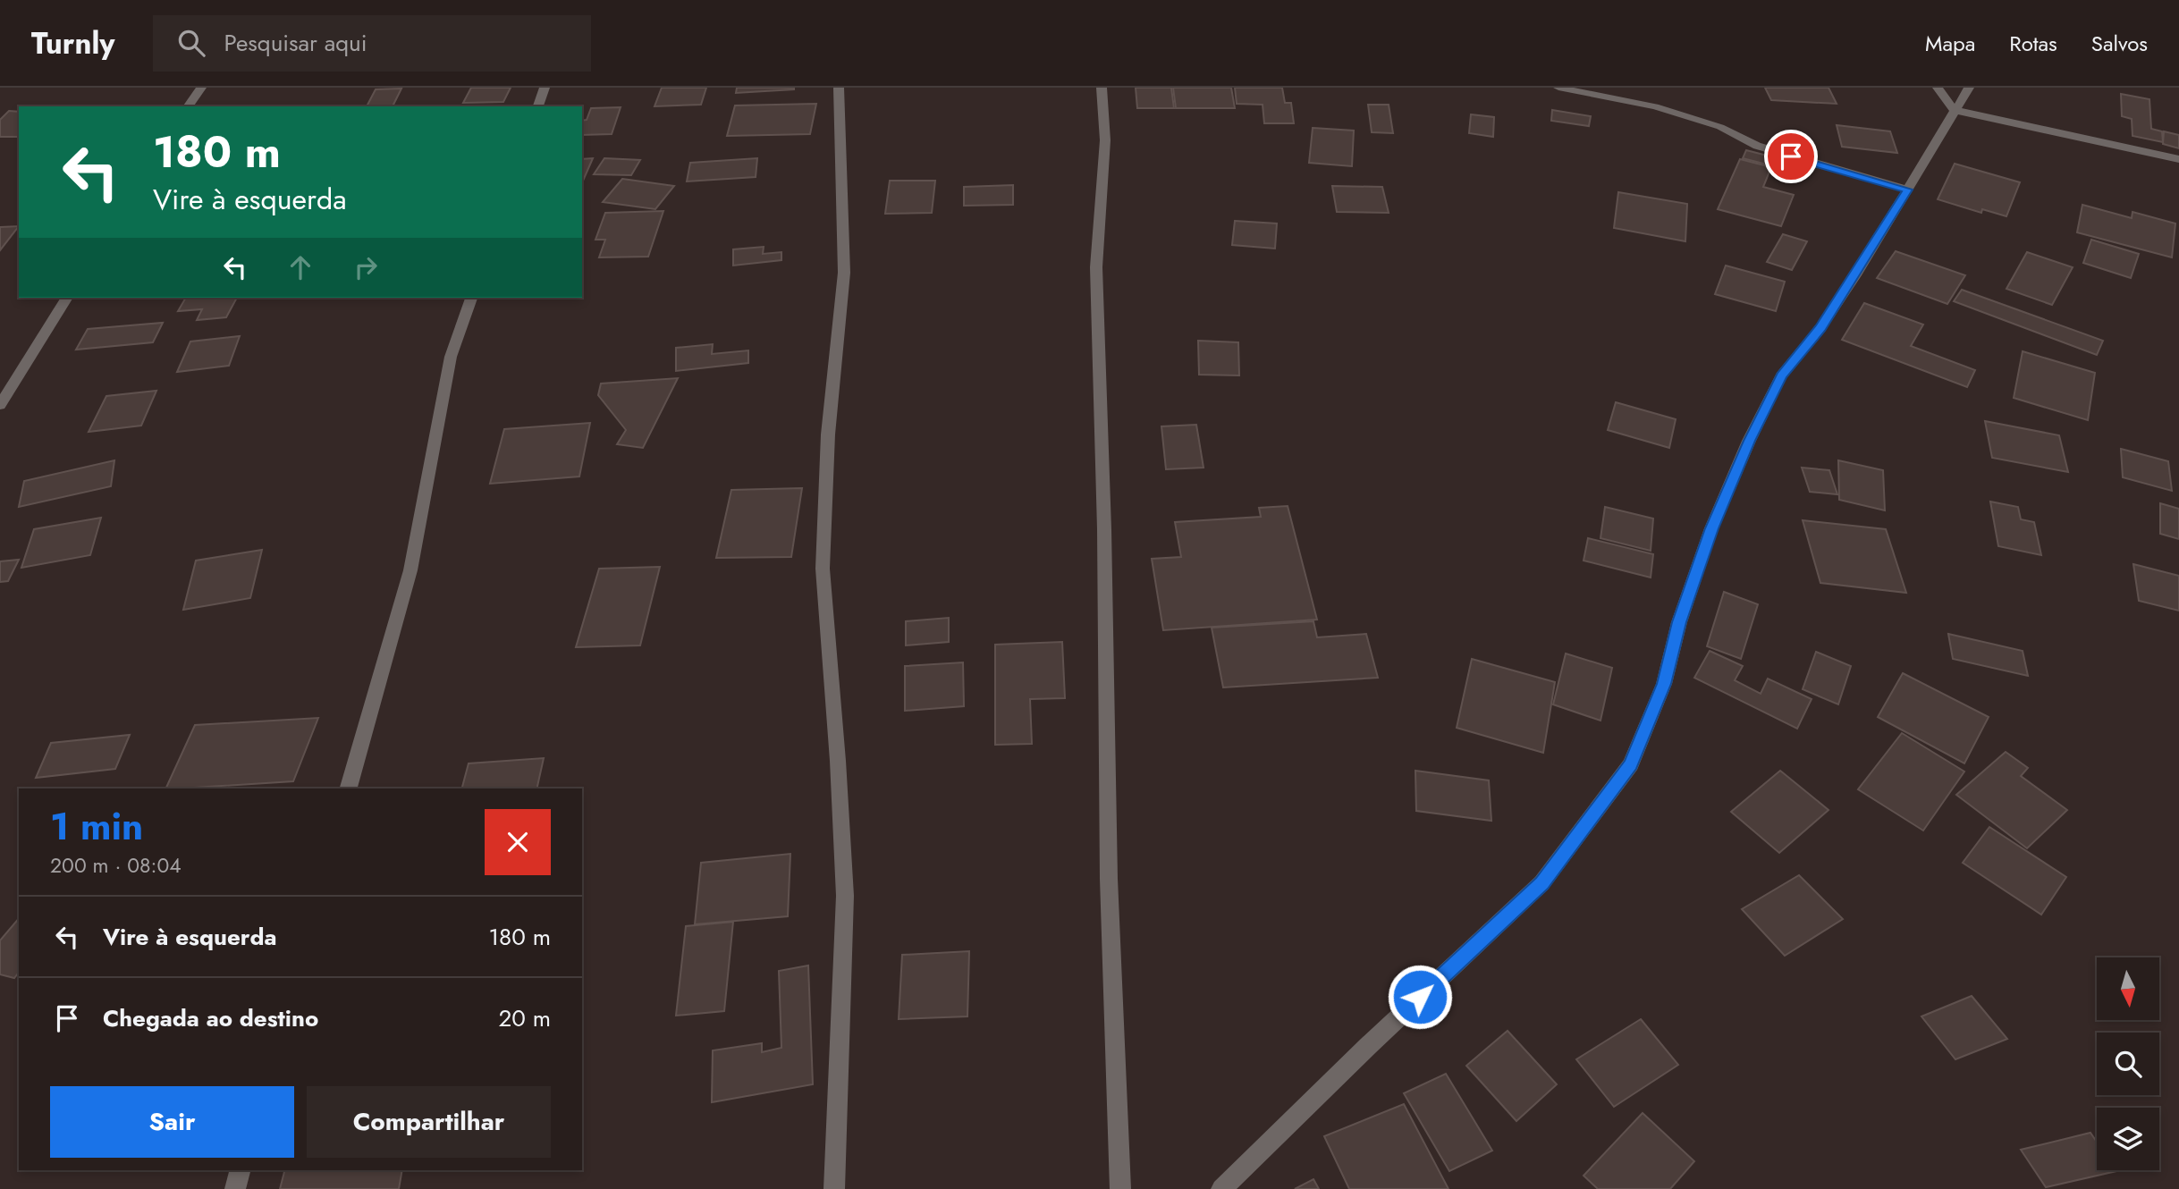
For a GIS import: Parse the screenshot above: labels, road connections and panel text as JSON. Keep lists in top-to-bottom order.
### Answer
{
  "north": "bottom",
  "page": {
    "header": "Turnly",
    "search": "Pesquisar aqui",
    "nav": ["Mapa", "Rotas", "Salvos"],
    "turn": ["180 m", "Vire à esquerda"],
    "heading": ["1 min", "200 m · 08:04"],
    "list": [
      {
        "name": "Vire à esquerda",
        "value": "180 m"
      },
      {
        "name": "Chegada ao destino",
        "value": "20 m"
      }
    ],
    "buttons": ["Sair", "Compartilhar"]
  }
}
